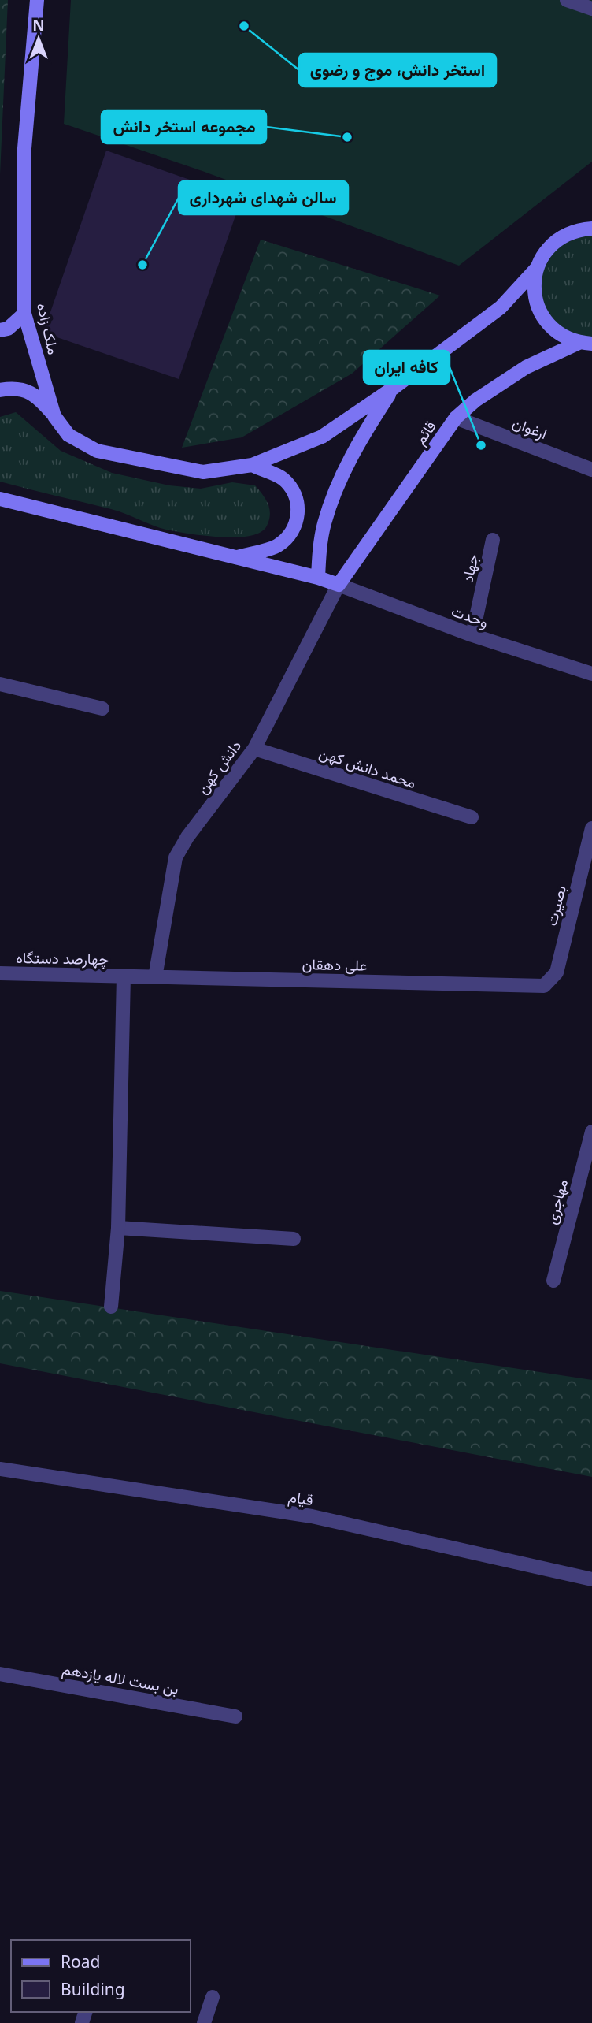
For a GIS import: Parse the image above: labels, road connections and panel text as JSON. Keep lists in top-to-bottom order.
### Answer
{
  "streets": {
    "main road": ["ملک زاده", "قائم"],
    "street": [
      "ارغوان",
      "جهاد",
      "وحدت",
      "دانش کهن",
      "محمد دانش کهن",
      "بصیرت",
      "چهارصد دستگاه",
      "علی دهقان",
      "مهاجری",
      "قیام",
      "بن بست لاله یازدهم"
    ]
  },
  "crossings": [
    ["ارغوان", "قائم"],
    ["قائم", "وحدت"],
    ["قائم", "دانش کهن"],
    ["جهاد", "وحدت"],
    ["وحدت", "دانش کهن"],
    ["دانش کهن", "محمد دانش کهن"],
    ["دانش کهن", "علی دهقان"],
    ["بصیرت", "علی دهقان"],
    ["چهارصد دستگاه", "علی دهقان"]
  ],
  "places": [
    "استخر دانش، موج و رضوی",
    "مجموعه استخر دانش",
    "سالن شهدای شهرداری",
    "کافه ایران"
  ],
  "legend": ["Road", "Building"],
  "north": "top"
}
